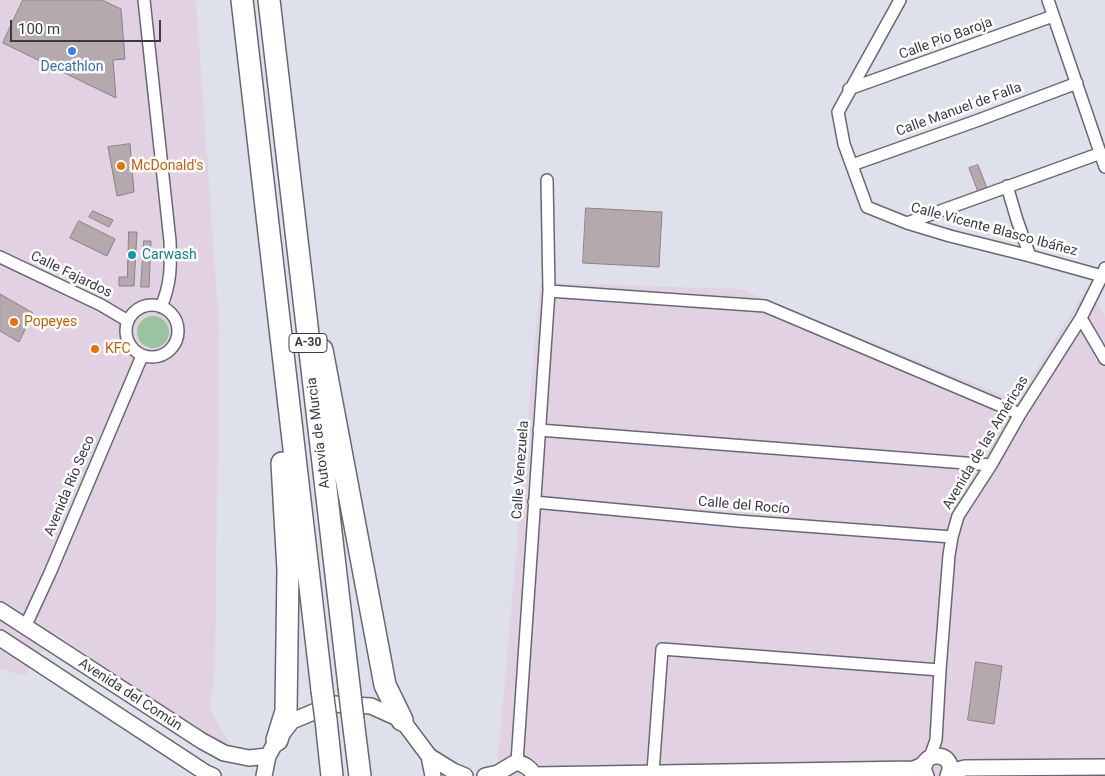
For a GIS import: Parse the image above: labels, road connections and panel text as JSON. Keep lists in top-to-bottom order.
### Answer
{
  "streets": {
    "highway": ["A-30", "Autovía de Murcia"],
    "street": [
      "Calle Pío Baroja",
      "Calle Manuel de Falla",
      "Calle Vicente Blasco Ibáñez",
      "Calle Fajardos",
      "Avenida de las Américas",
      "Calle Venezuela",
      "Avenida Río Seco",
      "Calle del Rocío",
      "Avenida del Común"
    ]
  },
  "crossings": [
    ["Calle Pío Baroja", "Calle Vicente Blasco Ibáñez"],
    ["Calle Manuel de Falla", "Calle Vicente Blasco Ibáñez"],
    ["Calle Vicente Blasco Ibáñez", "Avenida de las Américas"],
    ["Calle Fajardos", "Avenida Río Seco"],
    ["Avenida de las Américas", "Calle del Rocío"],
    ["Calle Venezuela", "Calle del Rocío"],
    ["Avenida Río Seco", "Avenida del Común"]
  ],
  "places": [
    "Decathlon",
    "McDonald's",
    "Carwash",
    "Popeyes",
    "KFC"
  ],
  "scale_bar": "100 m"
}
